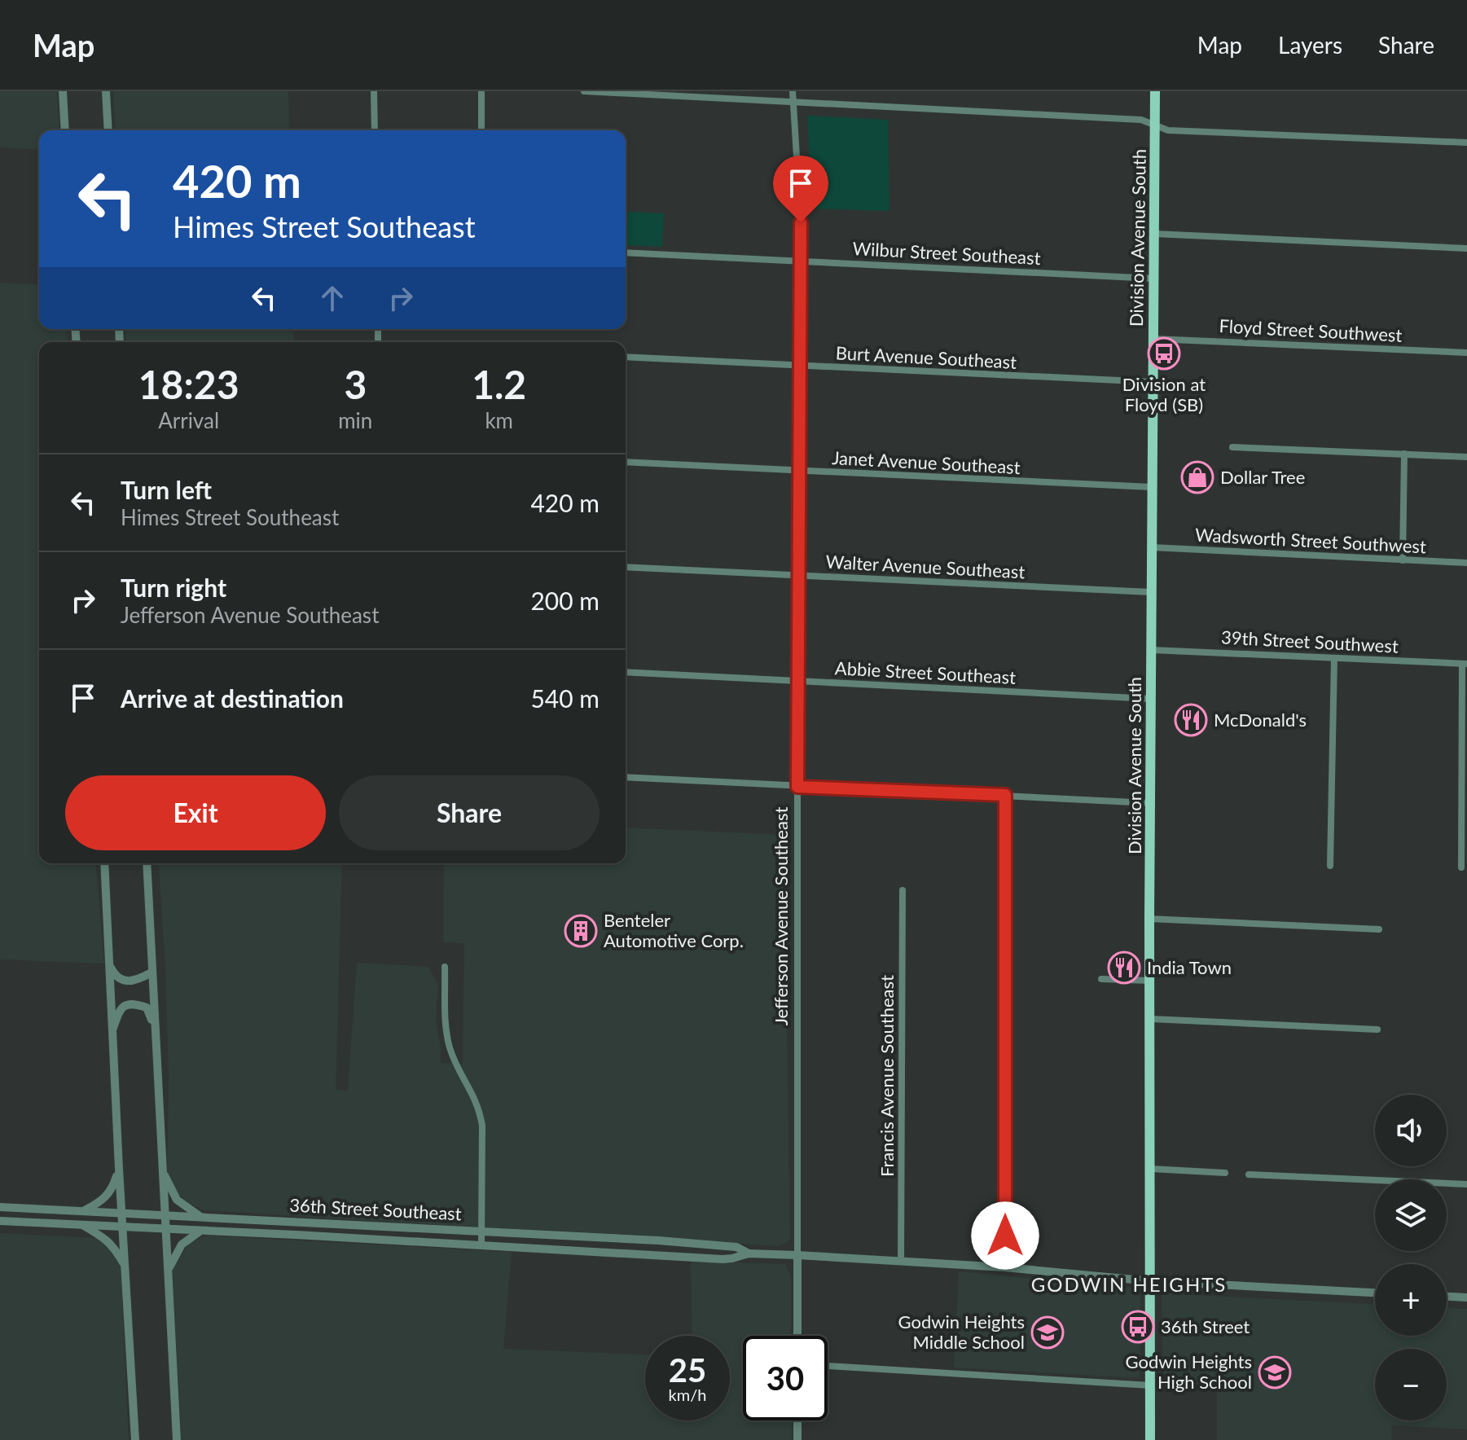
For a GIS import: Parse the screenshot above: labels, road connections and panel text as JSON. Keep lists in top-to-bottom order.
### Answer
{
  "streets": {
    "main road": ["Division Avenue South"],
    "street": [
      "Wilbur Street Southeast",
      "Floyd Street Southwest",
      "Burt Avenue Southeast",
      "Janet Avenue Southeast",
      "Wadsworth Street Southwest",
      "Walter Avenue Southeast",
      "39th Street Southwest",
      "Abbie Street Southeast",
      "Jefferson Avenue Southeast",
      "Francis Avenue Southeast",
      "36th Street Southeast"
    ]
  },
  "crossings": [
    ["Division Avenue South", "Wilbur Street Southeast"],
    ["Division Avenue South", "Floyd Street Southwest"],
    ["Division Avenue South", "Burt Avenue Southeast"],
    ["Division Avenue South", "Janet Avenue Southeast"],
    ["Division Avenue South", "Wadsworth Street Southwest"],
    ["Division Avenue South", "Walter Avenue Southeast"],
    ["Division Avenue South", "39th Street Southwest"],
    ["Division Avenue South", "Abbie Street Southeast"],
    ["Division Avenue South", "36th Street Southeast"],
    ["Wilbur Street Southeast", "Jefferson Avenue Southeast"],
    ["Burt Avenue Southeast", "Jefferson Avenue Southeast"],
    ["Janet Avenue Southeast", "Jefferson Avenue Southeast"],
    ["Walter Avenue Southeast", "Jefferson Avenue Southeast"],
    ["Abbie Street Southeast", "Jefferson Avenue Southeast"],
    ["Jefferson Avenue Southeast", "36th Street Southeast"],
    ["Francis Avenue Southeast", "36th Street Southeast"]
  ],
  "districts": ["GODWIN HEIGHTS"],
  "places": {
    "bus stop": ["Division at Floyd (SB)", "36th Street"],
    "shop": ["Dollar Tree"],
    "restaurant": ["McDonald's", "India Town"],
    "building": ["Benteler Automotive Corp."],
    "school or university": ["Godwin Heights Middle School", "Godwin Heights High School"]
  },
  "page": {
    "header": "Map",
    "nav": ["Map", "Layers", "Share"],
    "turn": ["420 m", "Himes Street Southeast"],
    "eta": [
      "18:23",
      "Arrival",
      "3",
      "min",
      "1.2",
      "km"
    ],
    "list": [
      {
        "name": "Turn left",
        "note": "Himes Street Southeast",
        "value": "420 m"
      },
      {
        "name": "Turn right",
        "note": "Jefferson Avenue Southeast",
        "value": "200 m"
      },
      {
        "name": "Arrive at destination",
        "value": "540 m"
      }
    ],
    "buttons": ["Exit", "Share"],
    "map_buttons": ["+", "−"],
    "speed": "25 km/h",
    "limit": "30"
  }
}
